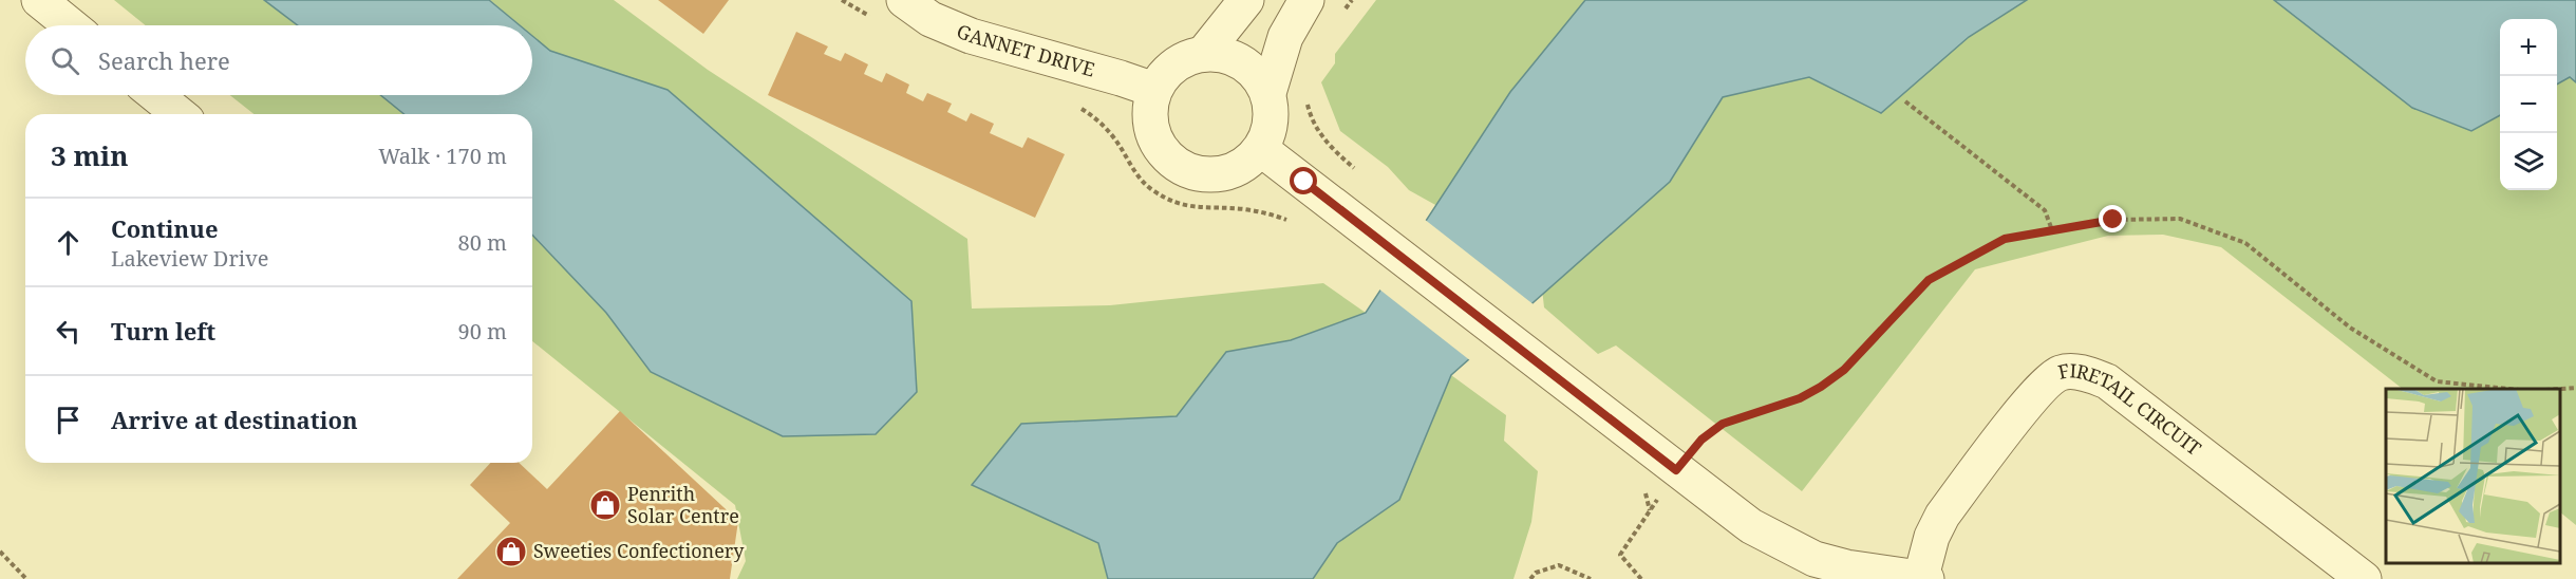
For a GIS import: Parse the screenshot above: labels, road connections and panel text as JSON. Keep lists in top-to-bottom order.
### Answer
{
  "streets": {
    "street": ["GANNET DRIVE", "FIRETAIL CIRCUIT"]
  },
  "places": {
    "shop": ["Penrith Solar Centre", "Sweeties Confectionery"]
  },
  "page": {
    "map_buttons": ["+", "−"],
    "search": "Search here",
    "heading": ["3 min", "Walk · 170 m"],
    "list": [
      ["Continue", "Lakeview Drive", "80 m"],
      ["Turn left", "90 m"],
      "Arrive at destination"
    ]
  }
}
